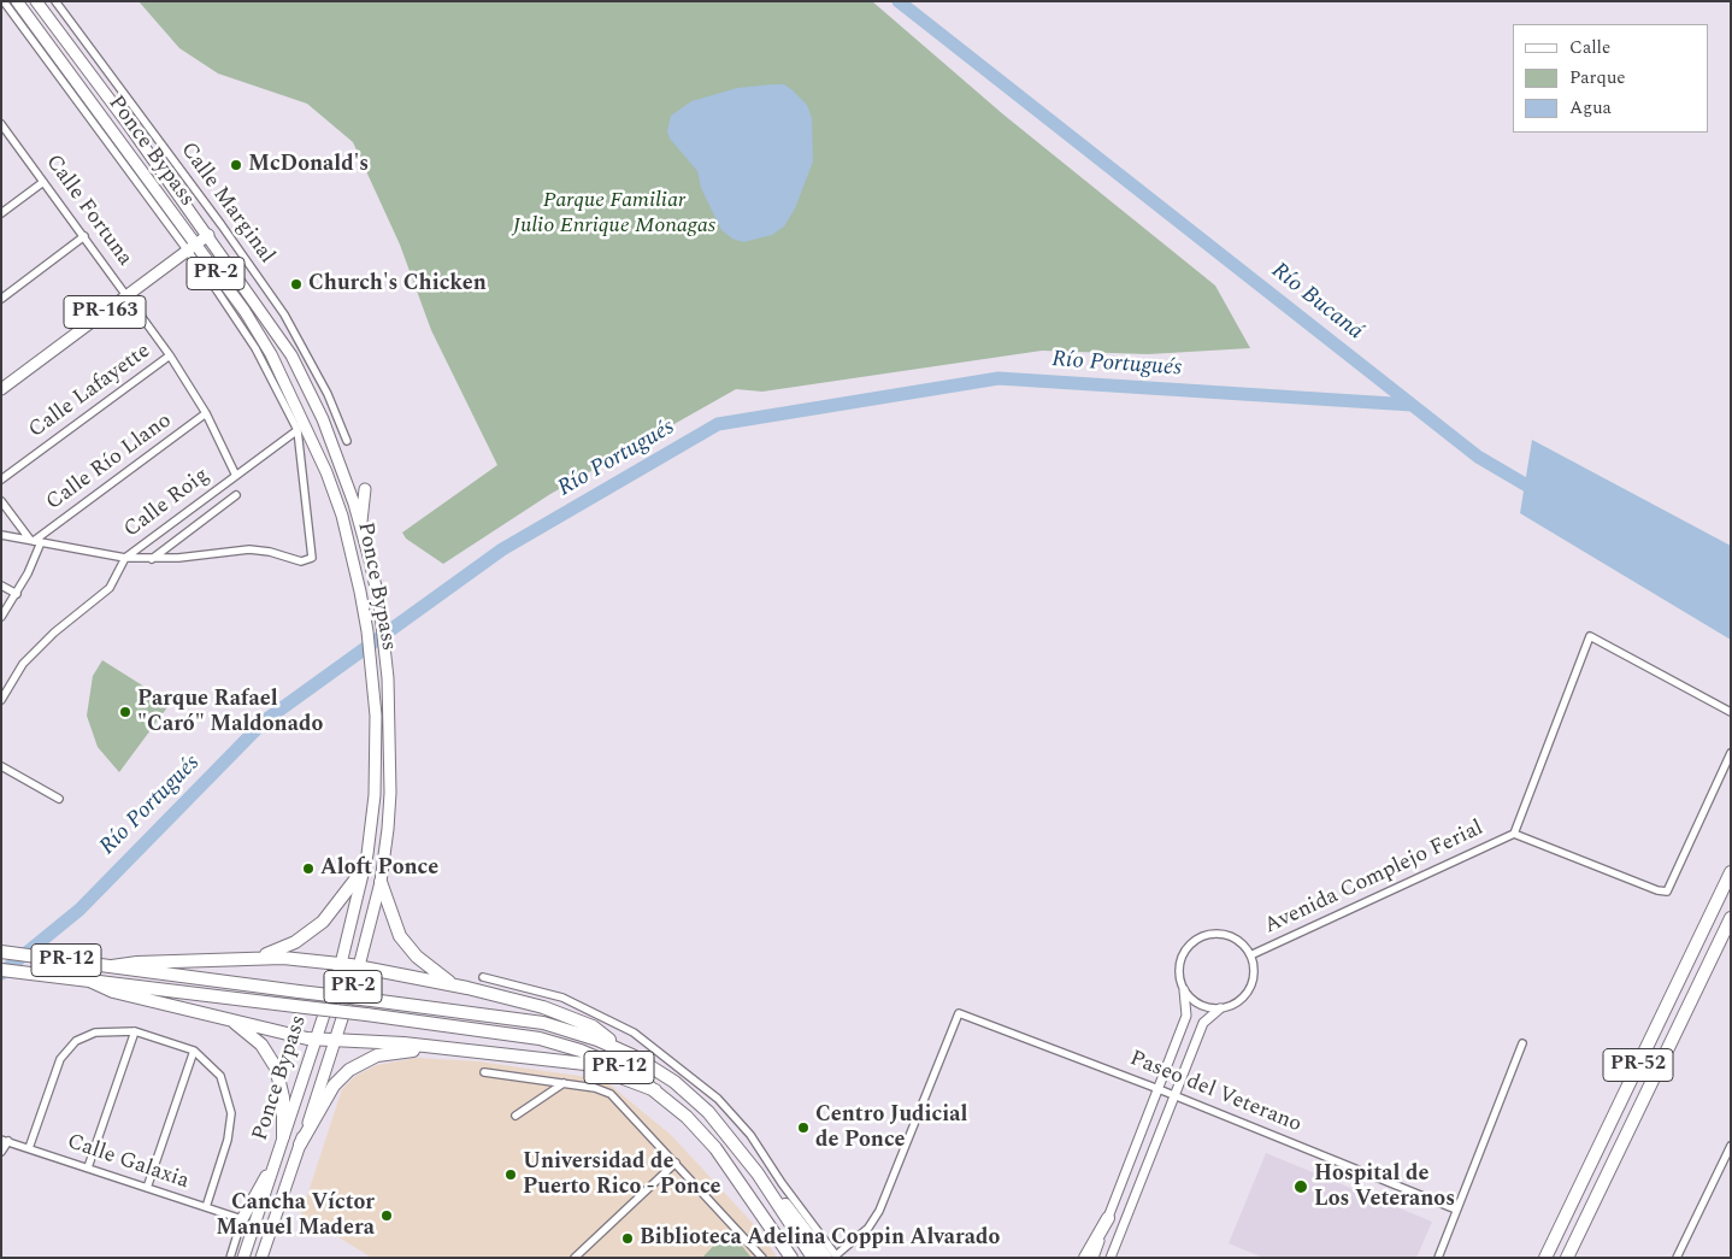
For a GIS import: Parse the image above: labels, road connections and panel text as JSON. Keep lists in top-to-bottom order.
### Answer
{
  "streets": {
    "highway": ["PR-12", "PR-52"],
    "main road": ["Ponce Bypass", "PR-2", "PR-163"],
    "street": [
      "Calle Marginal",
      "Calle Fortuna",
      "Calle Lafayette",
      "Calle Río Llano",
      "Calle Roig",
      "Avenida Complejo Ferial",
      "Paseo del Veterano",
      "Calle Galaxia"
    ]
  },
  "crossings": [
    ["Ponce Bypass", "PR-163"],
    ["Calle Fortuna", "PR-163"],
    ["Calle Fortuna", "Calle Lafayette"],
    ["Calle Fortuna", "Calle Río Llano"],
    ["Calle Fortuna", "Calle Roig"]
  ],
  "water": ["Río Bucaná", "Río Portugués"],
  "parks": ["Parque Familiar Julio Enrique Monagas"],
  "places": [
    "McDonald's",
    "Church's Chicken",
    "Parque Rafael \"Caró\" Maldonado",
    "Aloft Ponce",
    "Centro Judicial de Ponce",
    "Universidad de Puerto Rico - Ponce",
    "Hospital de Los Veteranos",
    "Cancha Víctor Manuel Madera",
    "Biblioteca Adelina Coppin Alvarado"
  ],
  "legend": ["Calle", "Parque", "Agua"]
}
